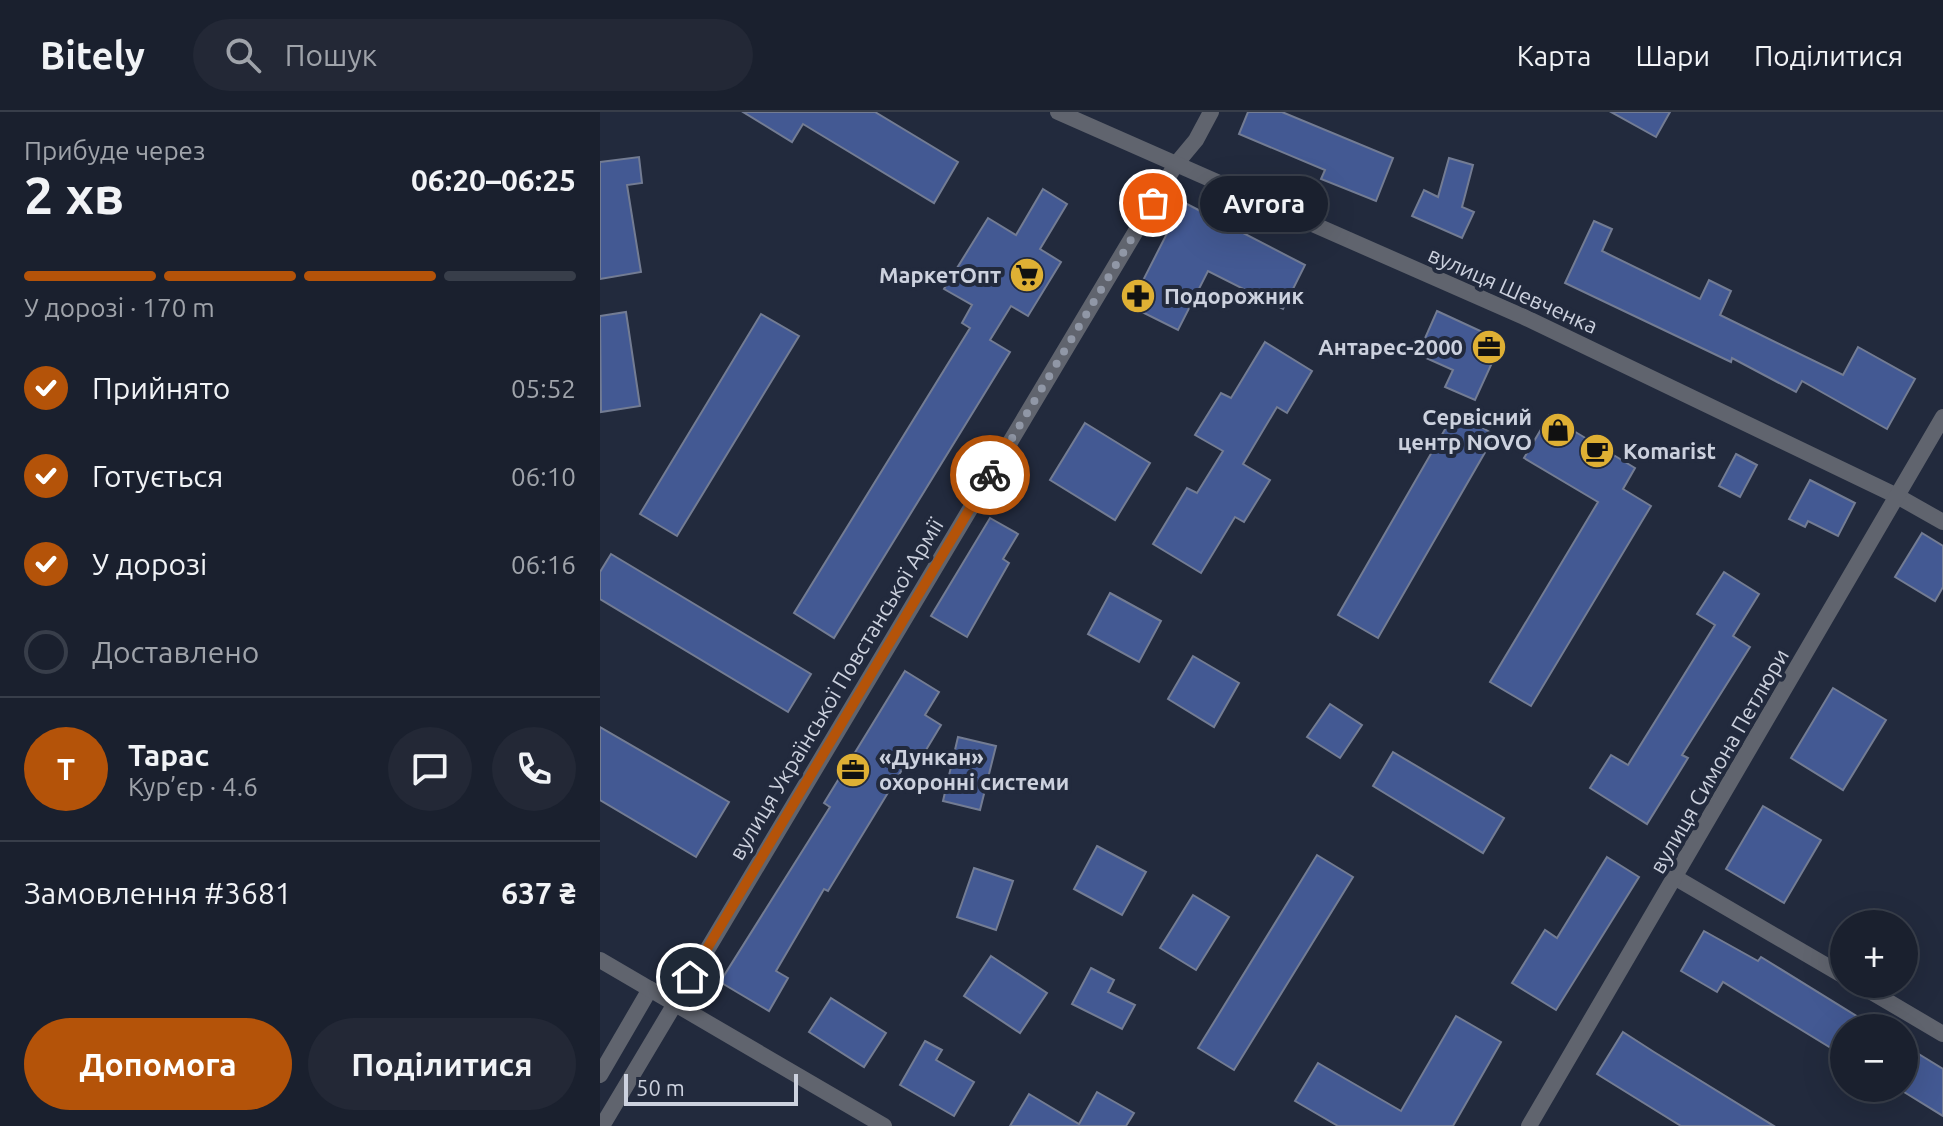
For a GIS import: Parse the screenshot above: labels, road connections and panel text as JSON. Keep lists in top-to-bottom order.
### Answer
{
  "streets": {
    "street": ["вулиця Шевченка", "вулиця Української Повстанської Армії", "вулиця Симона Петлюри"]
  },
  "crossings": [
    ["вулиця Шевченка", "вулиця Української Повстанської Армії"],
    ["вулиця Шевченка", "вулиця Симона Петлюри"]
  ],
  "places": {
    "other": ["Avrora"],
    "supermarket": ["МаркетОпт"],
    "pharmacy": ["Подорожник"],
    "office": ["Антарес-2000", "«Дункан» охоронні системи"],
    "shop": ["Сервісний центр NOVO"],
    "cafe": ["Komarist"]
  },
  "scale_bar": "50 m",
  "page": {
    "header": "Bitely",
    "search": "Пошук",
    "nav": ["Карта", "Шари", "Поділитися"],
    "heading": ["2 хв", "Прибуде через", "06:20–06:25"],
    "panel": [
      "Тарас",
      "Кур’єр · 4.6",
      "Замовлення #3681",
      "637 ₴"
    ],
    "bubble": "Avrora",
    "bar": "У дорозі · 170 m",
    "list": [
      ["Прийнято", "05:52"],
      ["Готується", "06:10"],
      ["У дорозі", "06:16"],
      "Доставлено"
    ],
    "round": "Т",
    "map_buttons": ["+", "−"],
    "buttons": ["Допомога", "Поділитися"],
    "scale": "50 m"
  }
}
